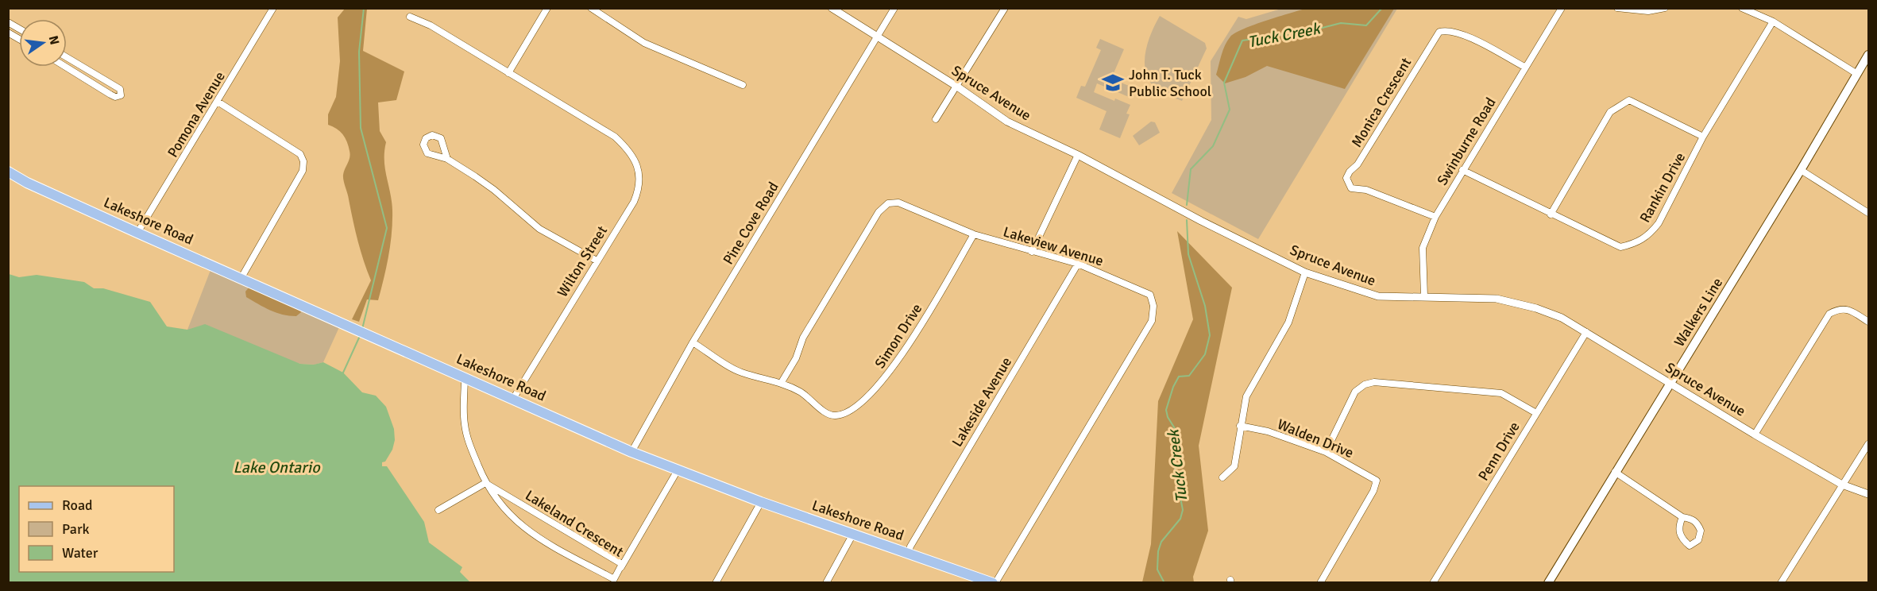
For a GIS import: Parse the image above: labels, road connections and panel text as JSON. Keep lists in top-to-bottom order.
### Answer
{
  "streets": {
    "main road": ["Lakeshore Road", "Walkers Line"],
    "street": [
      "Spruce Avenue",
      "Monica Crescent",
      "Pomona Avenue",
      "Swinburne Road",
      "Rankin Drive",
      "Pine Cove Road",
      "Lakeview Avenue",
      "Wilton Street",
      "Simon Drive",
      "Lakeside Avenue",
      "Walden Drive",
      "Penn Drive",
      "Lakeland Crescent"
    ]
  },
  "crossings": [
    ["Spruce Avenue", "Swinburne Road"],
    ["Spruce Avenue", "Pine Cove Road"],
    ["Spruce Avenue", "Walkers Line"],
    ["Spruce Avenue", "Penn Drive"],
    ["Monica Crescent", "Swinburne Road"],
    ["Pomona Avenue", "Lakeshore Road"],
    ["Swinburne Road", "Rankin Drive"],
    ["Lakeshore Road", "Pine Cove Road"],
    ["Lakeshore Road", "Lakeview Avenue"],
    ["Lakeshore Road", "Wilton Street"],
    ["Lakeshore Road", "Lakeside Avenue"],
    ["Lakeshore Road", "Lakeland Crescent"],
    ["Pine Cove Road", "Simon Drive"],
    ["Lakeview Avenue", "Simon Drive"],
    ["Lakeview Avenue", "Lakeside Avenue"]
  ],
  "water": ["Tuck Creek", "Lake Ontario"],
  "places": {
    "school or university": ["John T. Tuck Public School"]
  },
  "legend": ["Road", "Park", "Water"],
  "north": "right"
}
